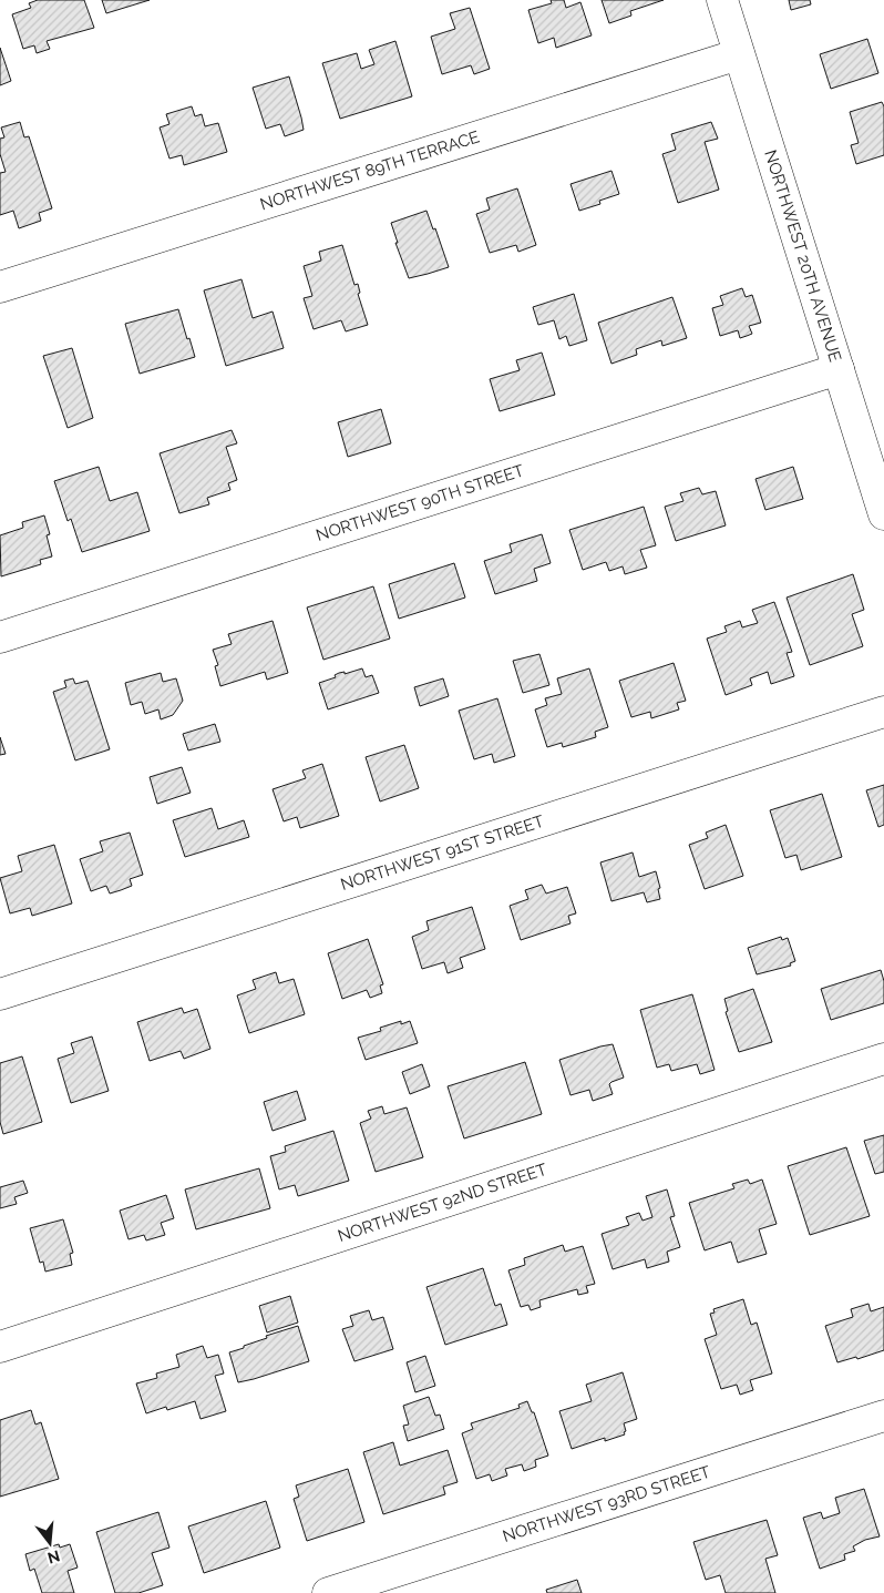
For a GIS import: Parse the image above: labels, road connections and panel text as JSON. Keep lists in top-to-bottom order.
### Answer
{
  "streets": {
    "street": [
      "NORTHWEST 89TH TERRACE",
      "NORTHWEST 20TH AVENUE",
      "NORTHWEST 90TH STREET",
      "NORTHWEST 91ST STREET",
      "NORTHWEST 92ND STREET",
      "NORTHWEST 93RD STREET"
    ]
  },
  "crossings": [
    ["NORTHWEST 89TH TERRACE", "NORTHWEST 20TH AVENUE"],
    ["NORTHWEST 20TH AVENUE", "NORTHWEST 90TH STREET"]
  ],
  "north": "bottom"
}
